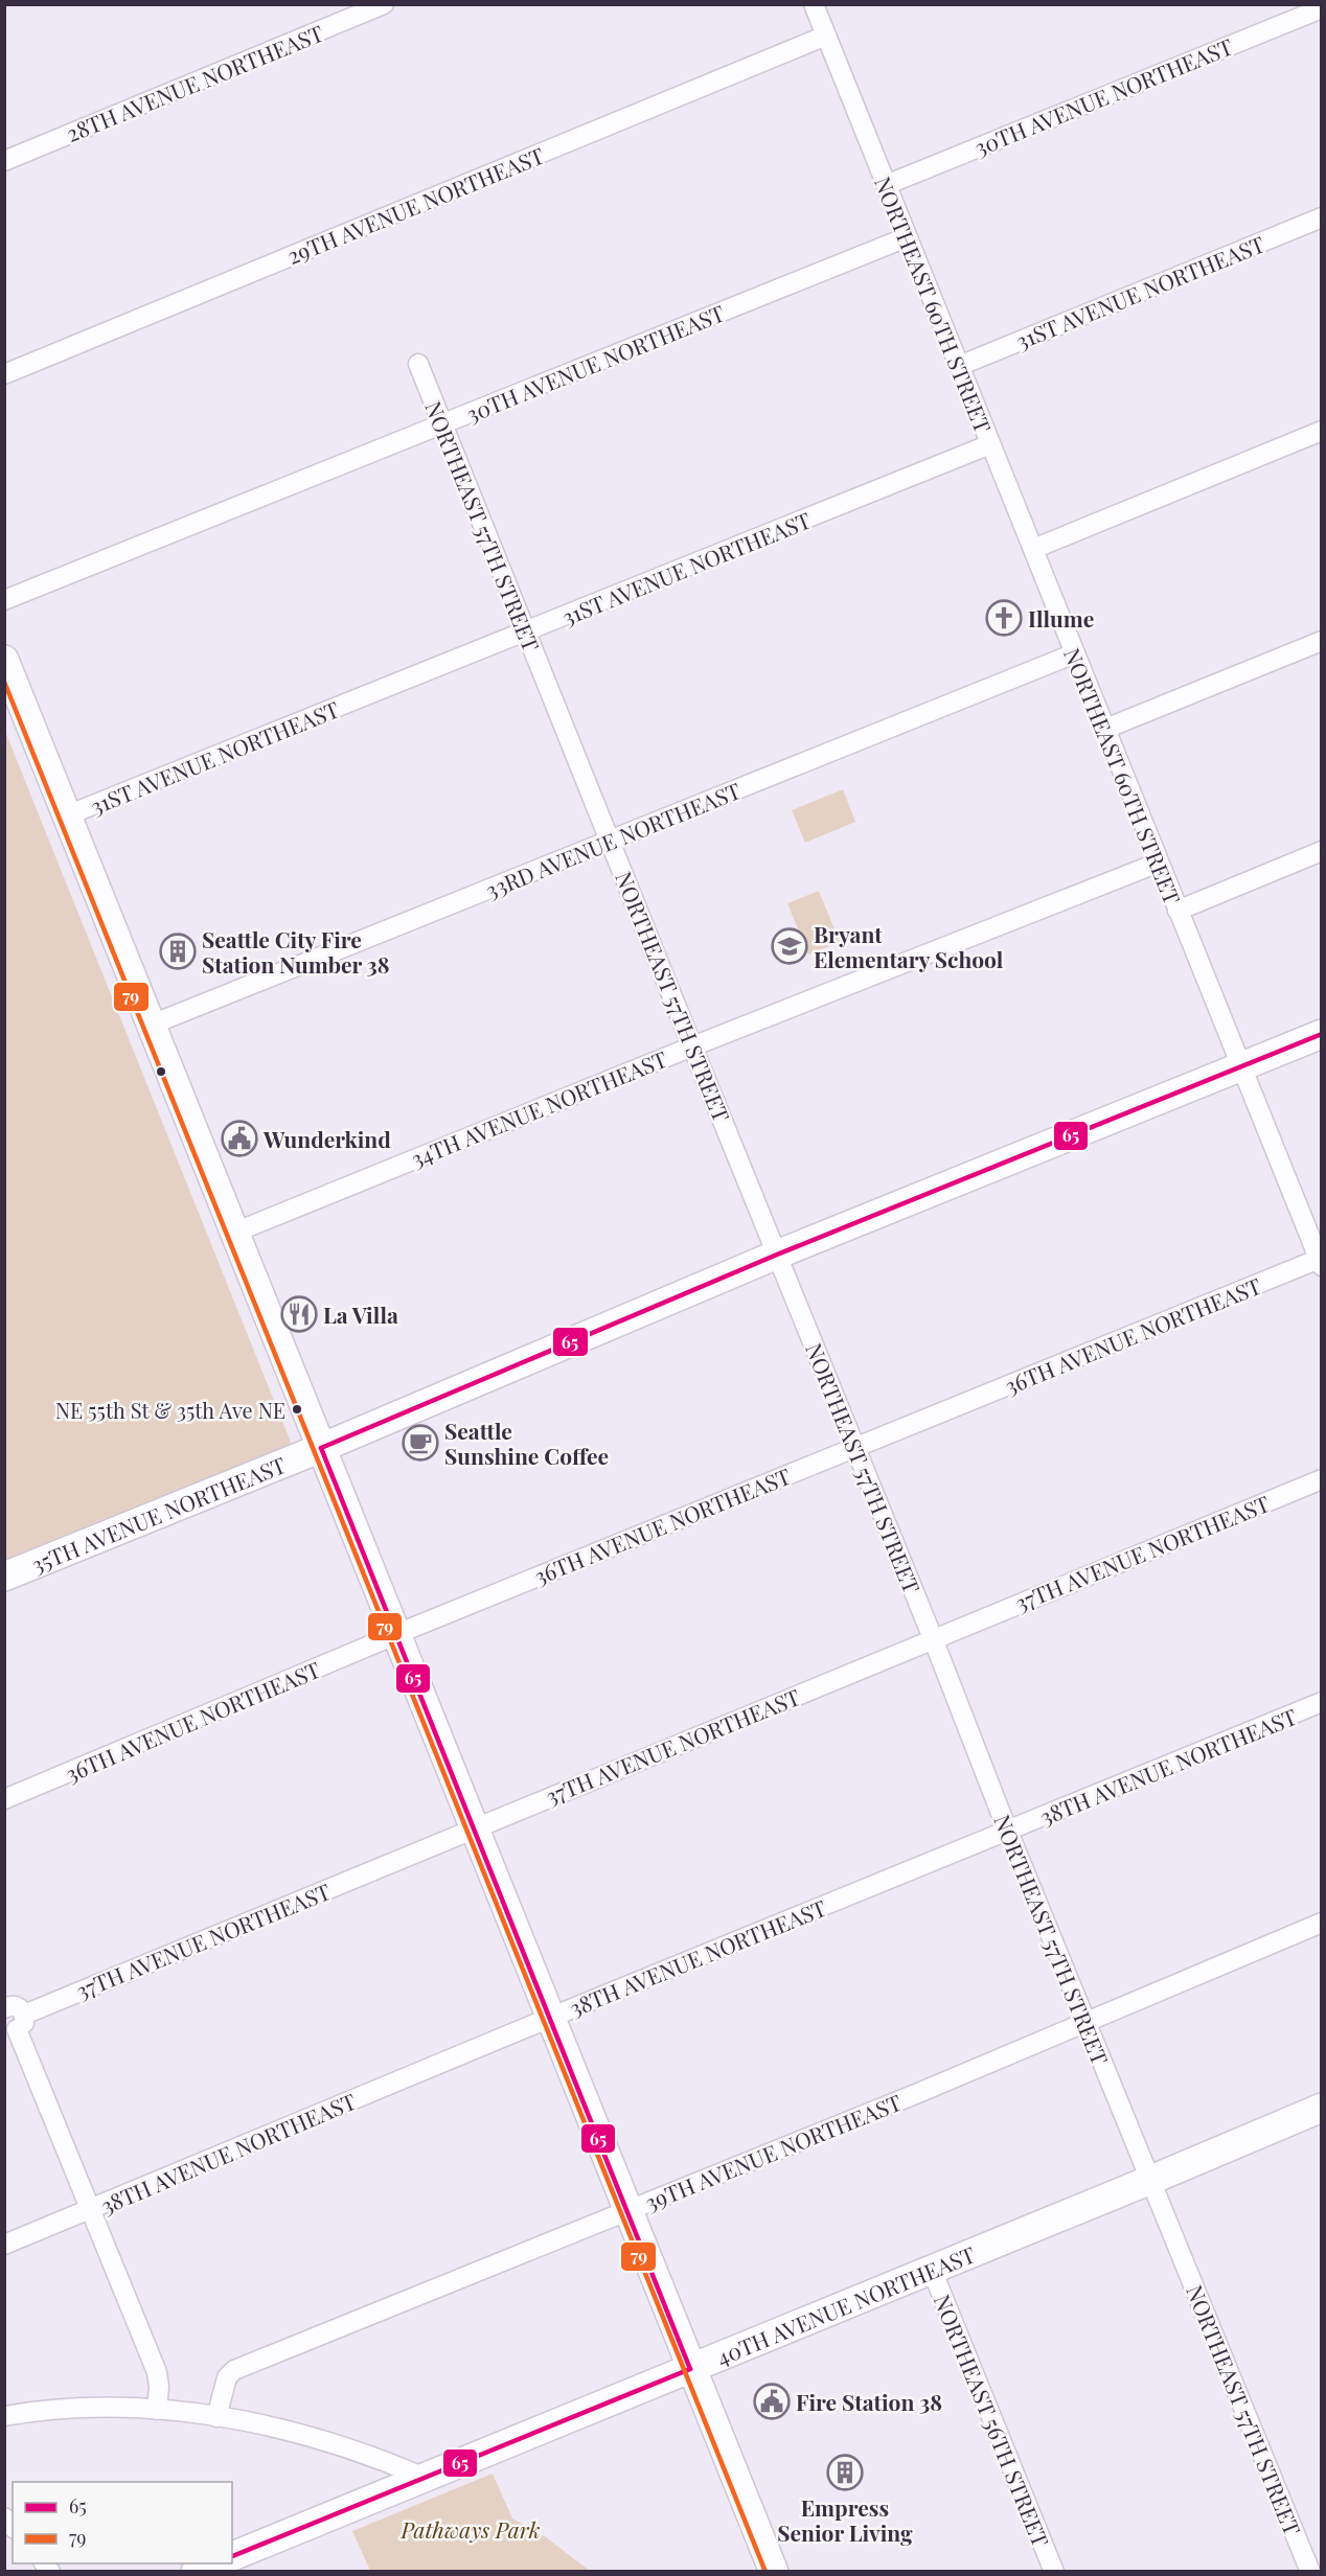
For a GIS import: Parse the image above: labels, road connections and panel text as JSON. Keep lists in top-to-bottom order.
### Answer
{
  "streets": {
    "main road": ["35TH AVENUE NORTHEAST", "40TH AVENUE NORTHEAST"],
    "street": [
      "28TH AVENUE NORTHEAST",
      "30TH AVENUE NORTHEAST",
      "29TH AVENUE NORTHEAST",
      "31ST AVENUE NORTHEAST",
      "NORTHEAST 60TH STREET",
      "NORTHEAST 57TH STREET",
      "33RD AVENUE NORTHEAST",
      "34TH AVENUE NORTHEAST",
      "36TH AVENUE NORTHEAST",
      "37TH AVENUE NORTHEAST",
      "38TH AVENUE NORTHEAST",
      "39TH AVENUE NORTHEAST",
      "NORTHEAST 56TH STREET"
    ]
  },
  "crossings": [
    ["30TH AVENUE NORTHEAST", "NORTHEAST 60TH STREET"],
    ["30TH AVENUE NORTHEAST", "NORTHEAST 57TH STREET"],
    ["29TH AVENUE NORTHEAST", "NORTHEAST 60TH STREET"],
    ["31ST AVENUE NORTHEAST", "NORTHEAST 60TH STREET"],
    ["31ST AVENUE NORTHEAST", "NORTHEAST 57TH STREET"],
    ["NORTHEAST 60TH STREET", "33RD AVENUE NORTHEAST"],
    ["NORTHEAST 60TH STREET", "34TH AVENUE NORTHEAST"],
    ["NORTHEAST 60TH STREET", "36TH AVENUE NORTHEAST"],
    ["NORTHEAST 60TH STREET", "35TH AVENUE NORTHEAST"],
    ["NORTHEAST 57TH STREET", "33RD AVENUE NORTHEAST"],
    ["NORTHEAST 57TH STREET", "34TH AVENUE NORTHEAST"],
    ["NORTHEAST 57TH STREET", "36TH AVENUE NORTHEAST"],
    ["NORTHEAST 57TH STREET", "35TH AVENUE NORTHEAST"],
    ["NORTHEAST 57TH STREET", "37TH AVENUE NORTHEAST"],
    ["NORTHEAST 57TH STREET", "38TH AVENUE NORTHEAST"],
    ["NORTHEAST 57TH STREET", "39TH AVENUE NORTHEAST"],
    ["NORTHEAST 57TH STREET", "40TH AVENUE NORTHEAST"],
    ["40TH AVENUE NORTHEAST", "NORTHEAST 56TH STREET"]
  ],
  "parks": ["Pathways Park"],
  "places": {
    "church": ["Illume"],
    "school or university": ["Bryant Elementary School"],
    "building": ["Seattle City Fire Station Number 38", "Empress Senior Living"],
    "public building": ["Wunderkind", "Fire Station 38"],
    "restaurant": ["La Villa"],
    "other": ["NE 55th St & 35th Ave NE"],
    "cafe": ["Seattle Sunshine Coffee"]
  },
  "lines": ["transit line 79", "transit line 65"],
  "legend": ["65", "79"]
}
